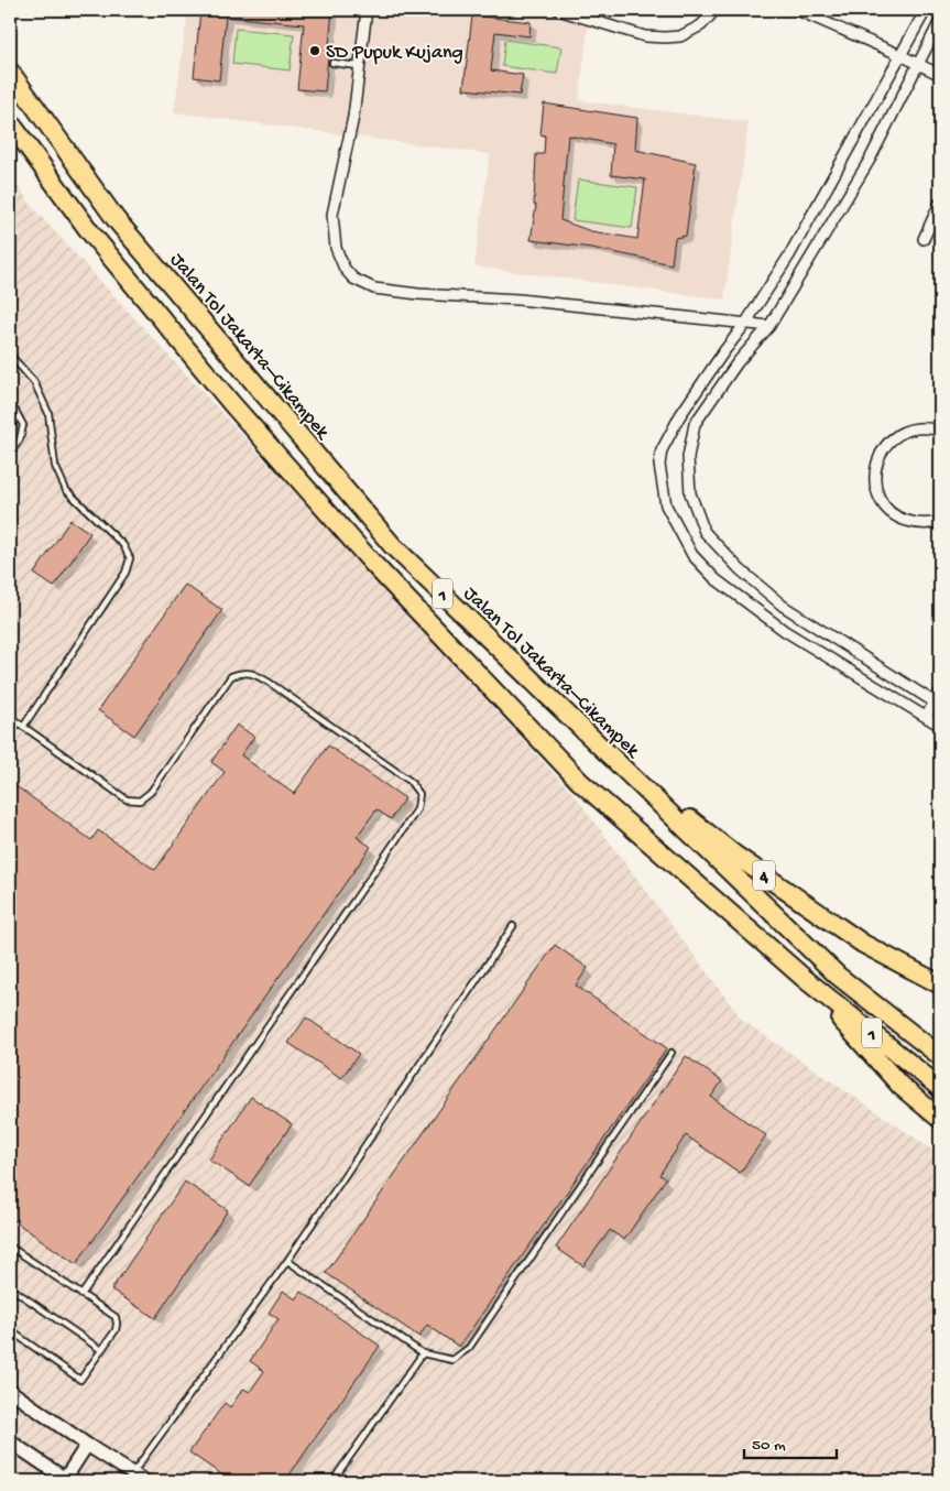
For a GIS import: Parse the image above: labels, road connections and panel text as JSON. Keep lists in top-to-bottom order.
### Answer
{
  "streets": {
    "highway": ["Jalan Tol Jakarta–Cikampek", "1", "4"]
  },
  "crossings": [
    ["Jalan Tol Jakarta–Cikampek", "4"]
  ],
  "places": ["SD Pupuk Kujang"],
  "scale_bar": "50 m"
}
